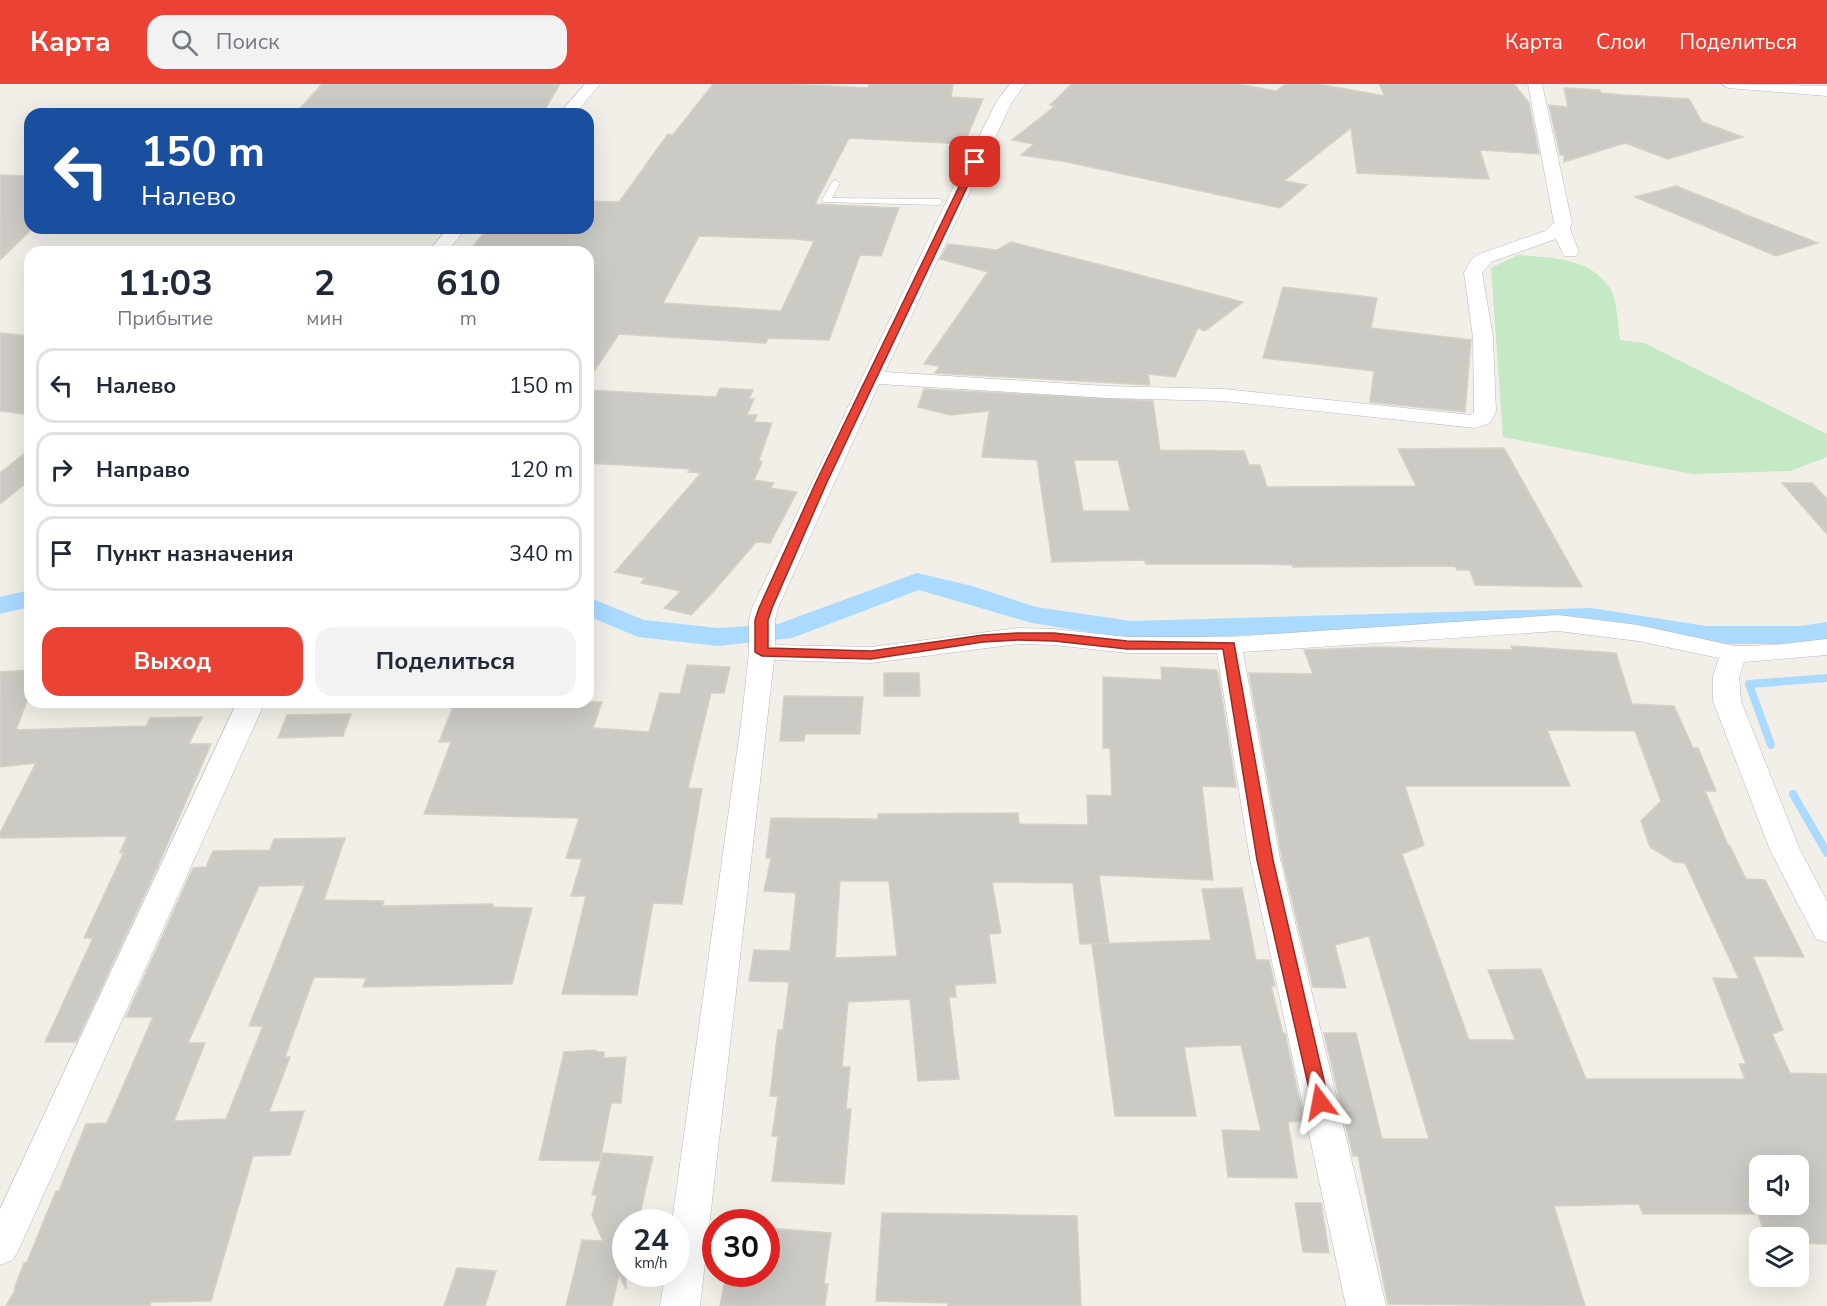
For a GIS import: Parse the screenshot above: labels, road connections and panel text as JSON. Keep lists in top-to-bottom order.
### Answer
{
  "page": {
    "header": "Карта",
    "search": "Поиск",
    "nav": ["Карта", "Слои", "Поделиться"],
    "turn": ["150 m", "Налево"],
    "eta": [
      "11:03",
      "Прибытие",
      "2",
      "мин",
      "610",
      "m"
    ],
    "list": [
      {
        "name": "Налево",
        "value": "150 m"
      },
      {
        "name": "Направо",
        "value": "120 m"
      },
      {
        "name": "Пункт назначения",
        "value": "340 m"
      }
    ],
    "buttons": ["Выход", "Поделиться"],
    "speed": "24 km/h",
    "limit": "30"
  }
}
